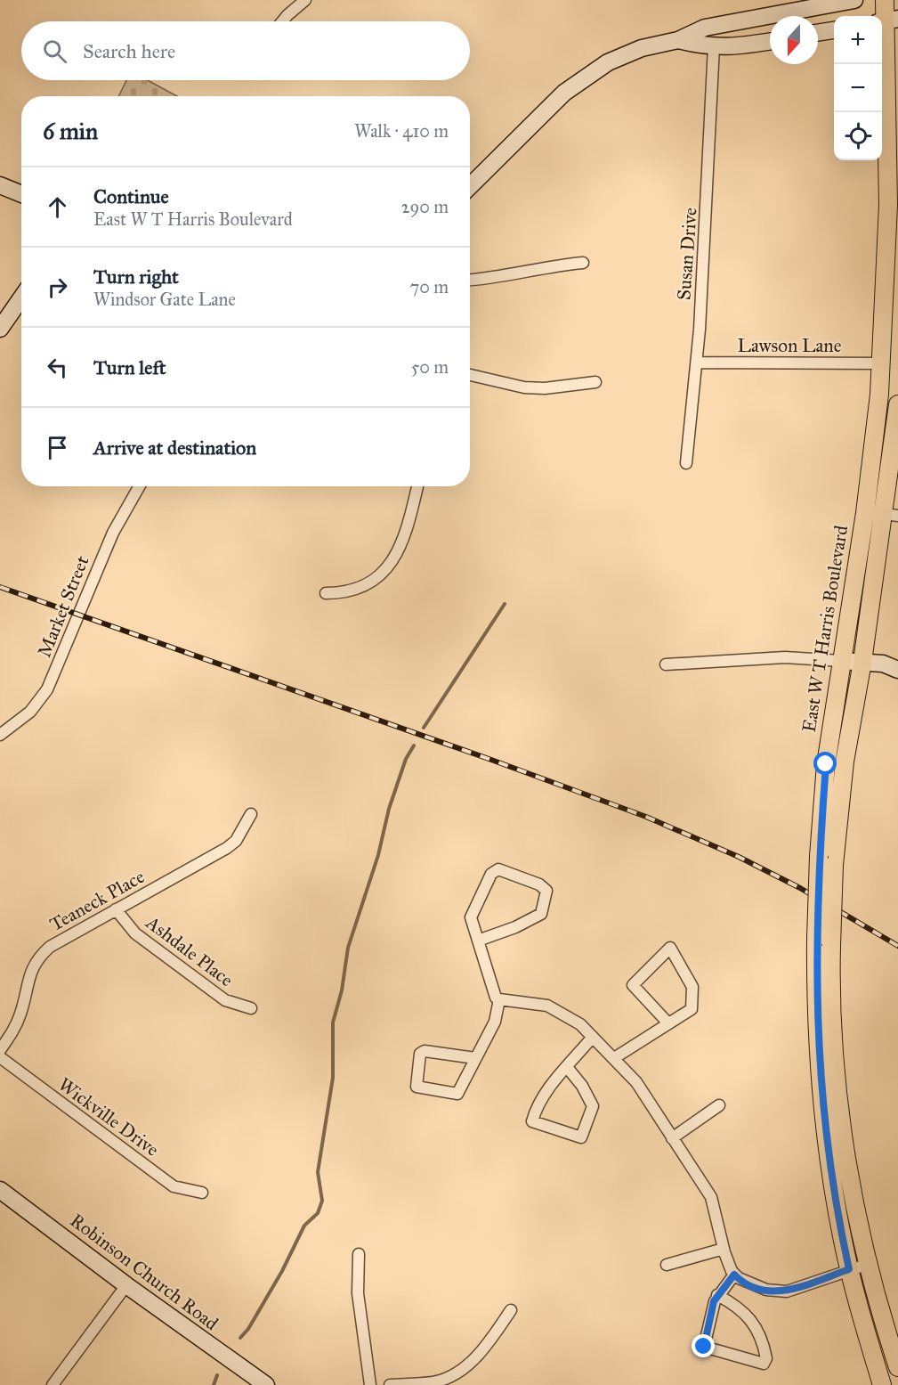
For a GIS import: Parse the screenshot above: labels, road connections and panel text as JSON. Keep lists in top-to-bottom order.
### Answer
{
  "streets": {
    "main road": ["East W T Harris Boulevard"],
    "street": [
      "Susan Drive",
      "Lawson Lane",
      "Market Street",
      "Teaneck Place",
      "Ashdale Place",
      "Wickville Drive",
      "Robinson Church Road"
    ]
  },
  "crossings": [
    ["Susan Drive", "Lawson Lane"],
    ["Lawson Lane", "East W T Harris Boulevard"],
    ["Teaneck Place", "Ashdale Place"]
  ],
  "north": "bottom",
  "page": {
    "map_buttons": ["+", "−"],
    "search": "Search here",
    "heading": ["6 min", "Walk · 410 m"],
    "list": [
      ["Continue", "East W T Harris Boulevard", "290 m"],
      ["Turn right", "Windsor Gate Lane", "70 m"],
      ["Turn left", "50 m"],
      "Arrive at destination"
    ]
  }
}
